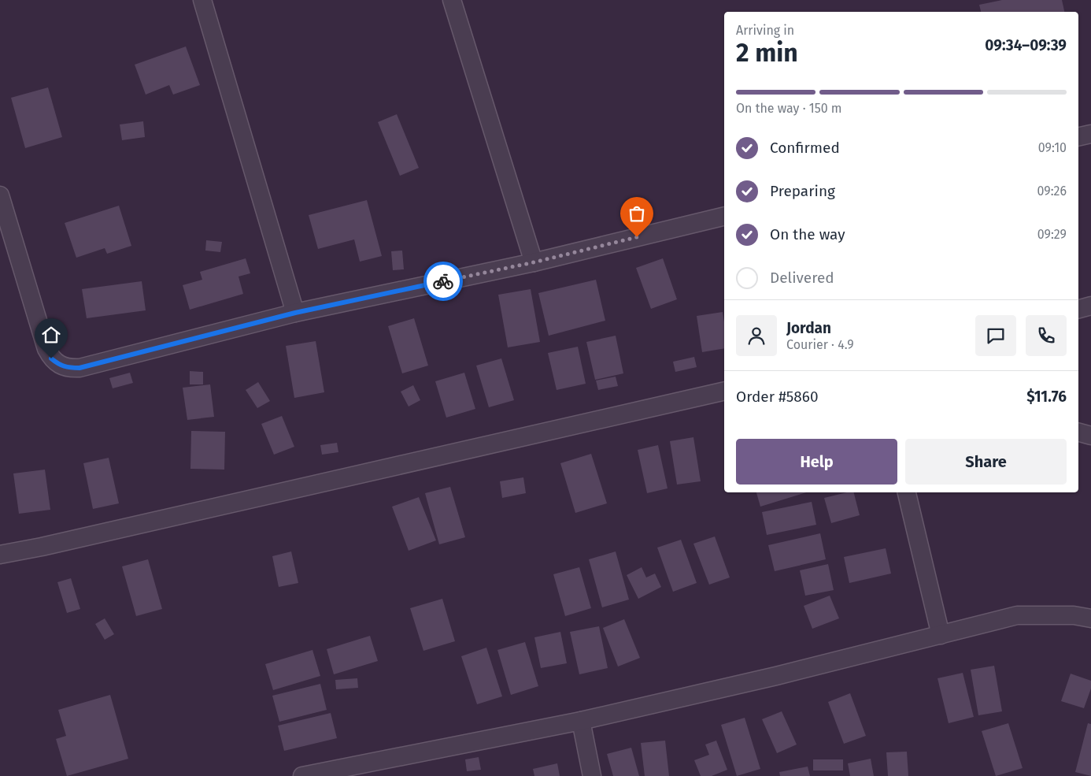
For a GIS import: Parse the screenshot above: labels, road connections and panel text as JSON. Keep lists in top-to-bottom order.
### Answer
{
  "page": {
    "heading": ["2 min", "Arriving in", "09:34–09:39"],
    "panel": [
      "Jordan",
      "Courier · 4.9",
      "Order #5860",
      "$11.76"
    ],
    "bar": "On the way · 150 m",
    "list": [
      ["Confirmed", "09:10"],
      ["Preparing", "09:26"],
      ["On the way", "09:29"],
      "Delivered"
    ],
    "buttons": ["Help", "Share"]
  }
}
